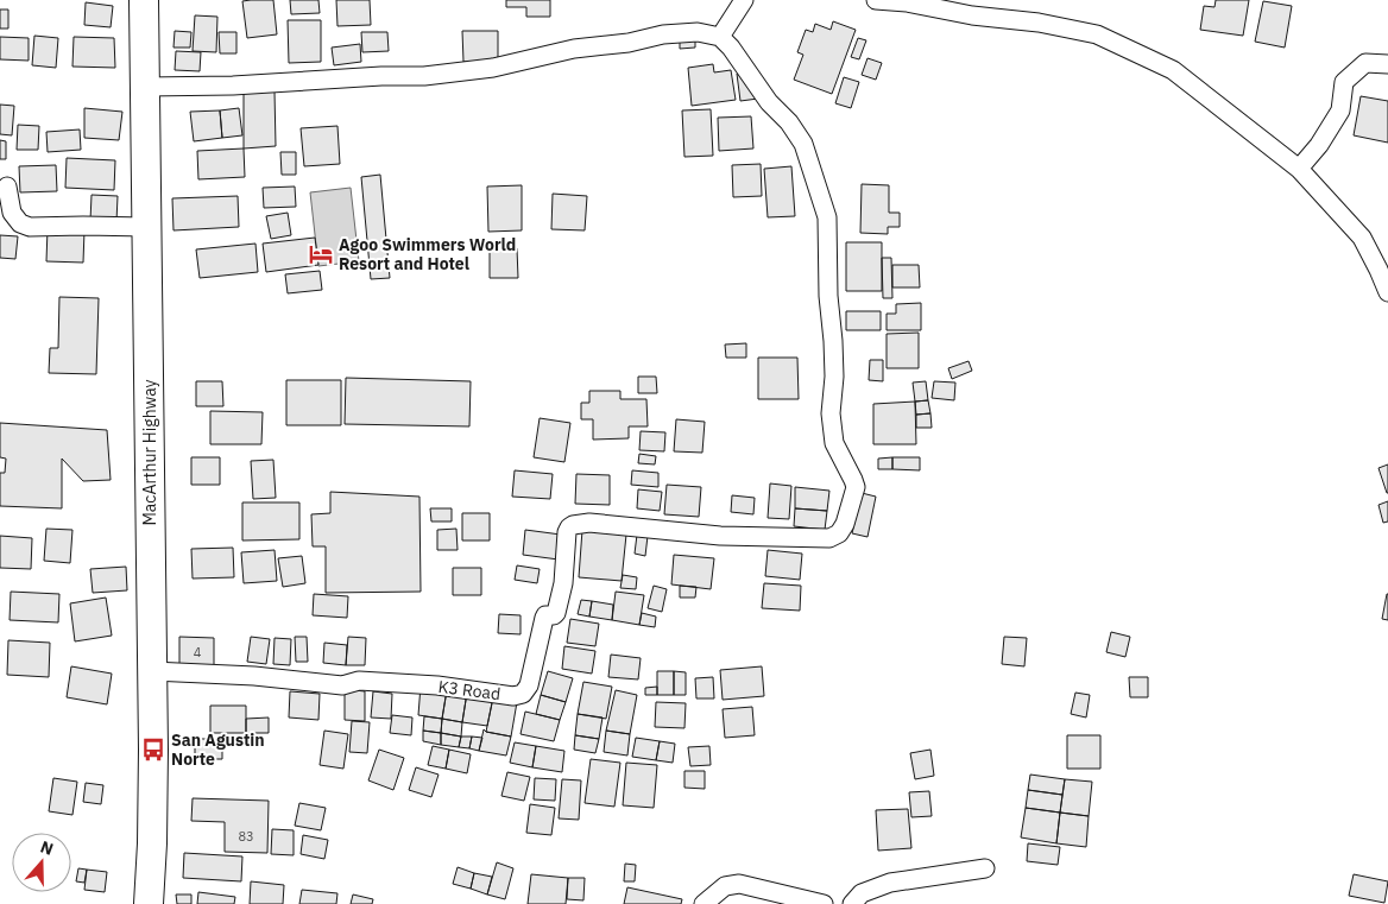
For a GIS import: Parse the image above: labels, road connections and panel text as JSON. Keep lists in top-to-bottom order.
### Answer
{
  "streets": {
    "highway": ["MacArthur Highway"],
    "street": ["K3 Road"]
  },
  "crossings": [
    ["MacArthur Highway", "K3 Road"]
  ],
  "places": {
    "hotel": ["Agoo Swimmers World Resort and Hotel"],
    "bus stop": ["San Agustin Norte"]
  },
  "house_numbers": ["4", "83"],
  "north": "top"
}
